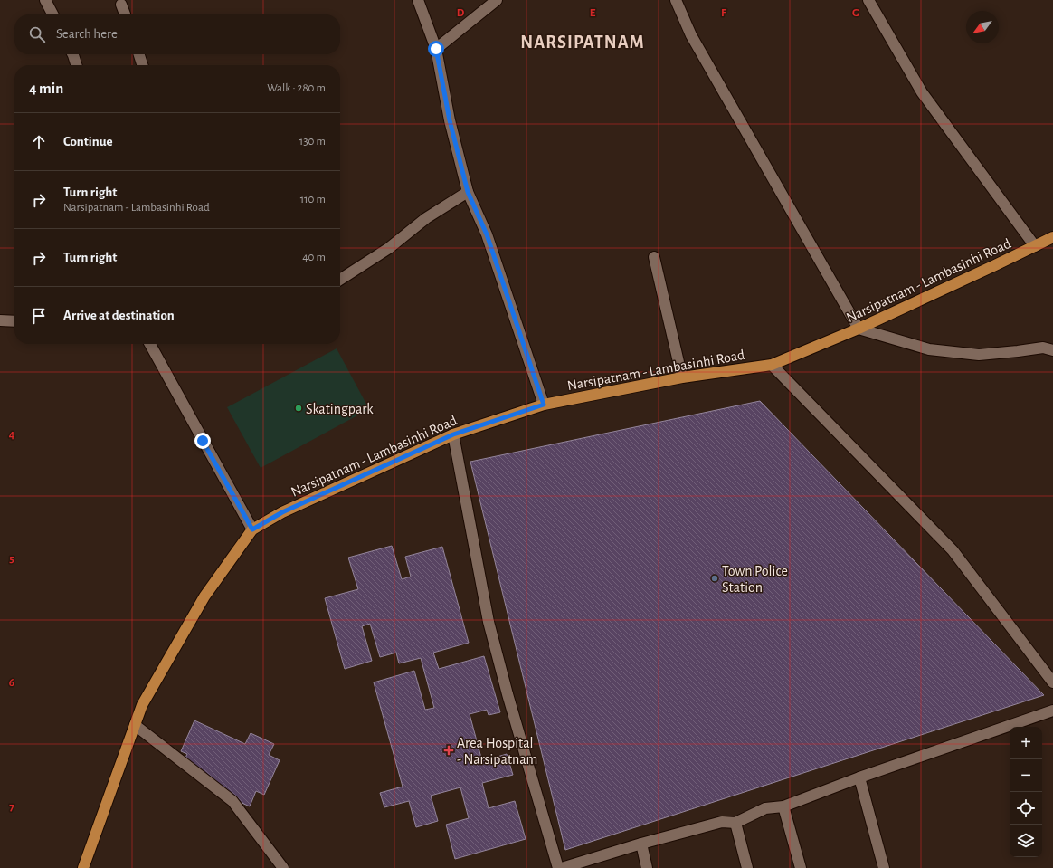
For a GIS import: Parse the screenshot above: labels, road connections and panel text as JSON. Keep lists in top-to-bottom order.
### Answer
{
  "streets": {
    "main road": ["Narsipatnam - Lambasinhi Road"]
  },
  "districts": ["NARSIPATNAM"],
  "places": {
    "other": ["Skatingpark", "Town Police Station"],
    "health": ["Area Hospital - Narsipatnam"]
  },
  "north": "bottom left",
  "page": {
    "search": "Search here",
    "heading": ["4 min", "Walk · 280 m"],
    "list": [
      ["Continue", "130 m"],
      ["Turn right", "Narsipatnam - Lambasinhi Road", "110 m"],
      ["Turn right", "40 m"],
      "Arrive at destination"
    ],
    "map_buttons": ["+", "−"]
  },
  "grid": {
    "columns": [
      "D",
      "E",
      "F",
      "G"
    ],
    "rows": [
      "4",
      "5",
      "6",
      "7"
    ]
  }
}
